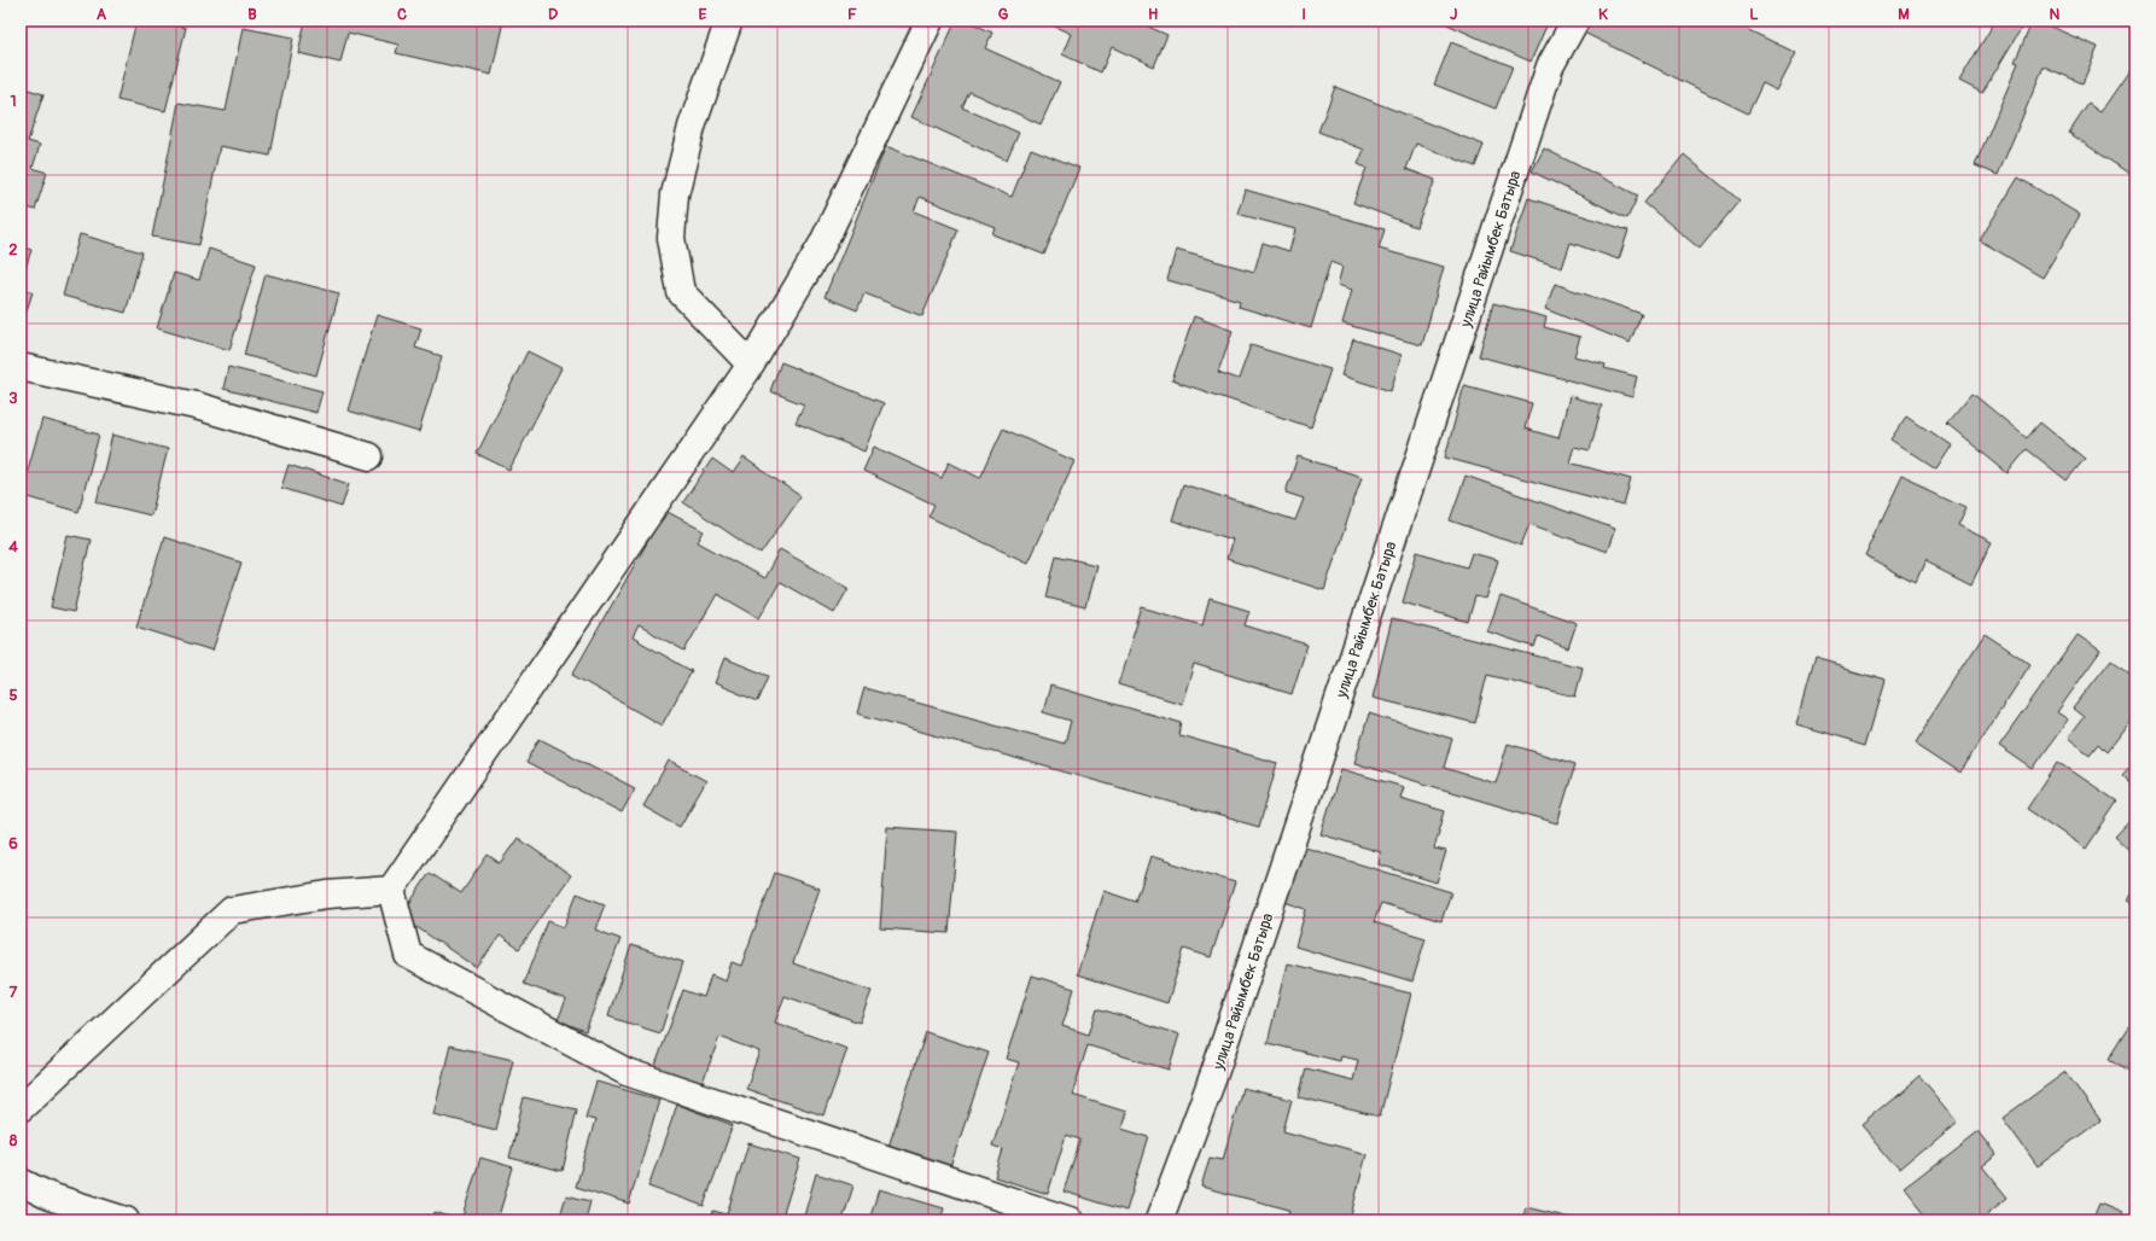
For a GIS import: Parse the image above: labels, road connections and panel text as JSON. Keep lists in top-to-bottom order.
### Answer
{
  "streets": {
    "street": ["улица Райымбек Батыра"]
  },
  "grid": {
    "columns": [
      "A",
      "B",
      "C",
      "D",
      "E",
      "F",
      "G",
      "H",
      "I",
      "J",
      "K",
      "L",
      "M",
      "N"
    ],
    "rows": [
      "1",
      "2",
      "3",
      "4",
      "5",
      "6",
      "7",
      "8"
    ]
  }
}
